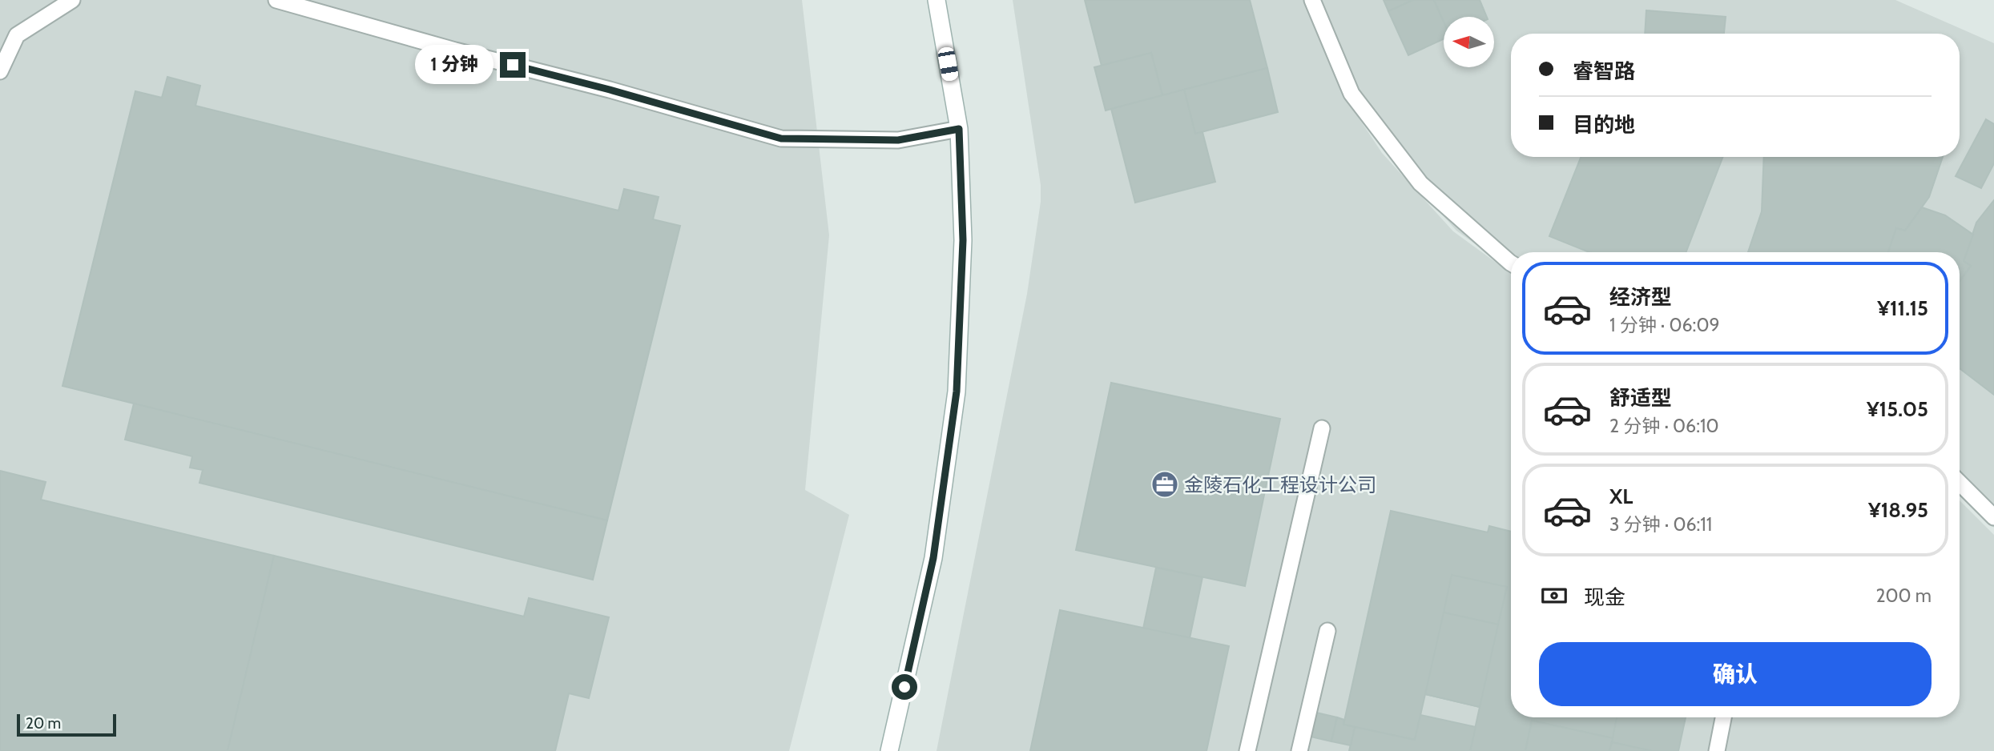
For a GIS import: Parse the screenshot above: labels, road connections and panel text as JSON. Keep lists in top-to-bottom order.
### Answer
{
  "places": {
    "office": ["金陵石化工程设计公司"]
  },
  "scale_bar": "20 m",
  "north": "left",
  "page": {
    "banner": ["睿智路", "目的地"],
    "bubble": "1 分钟",
    "list": [
      {
        "name": "经济型",
        "note": "1 分钟 · 06:09",
        "value": "¥11.15"
      },
      {
        "name": "舒适型",
        "note": "2 分钟 · 06:10",
        "value": "¥15.05"
      },
      {
        "name": "XL",
        "note": "3 分钟 · 06:11",
        "value": "¥18.95"
      }
    ],
    "pay": ["现金", "200 m"],
    "buttons": "确认",
    "scale": "20 m"
  }
}
